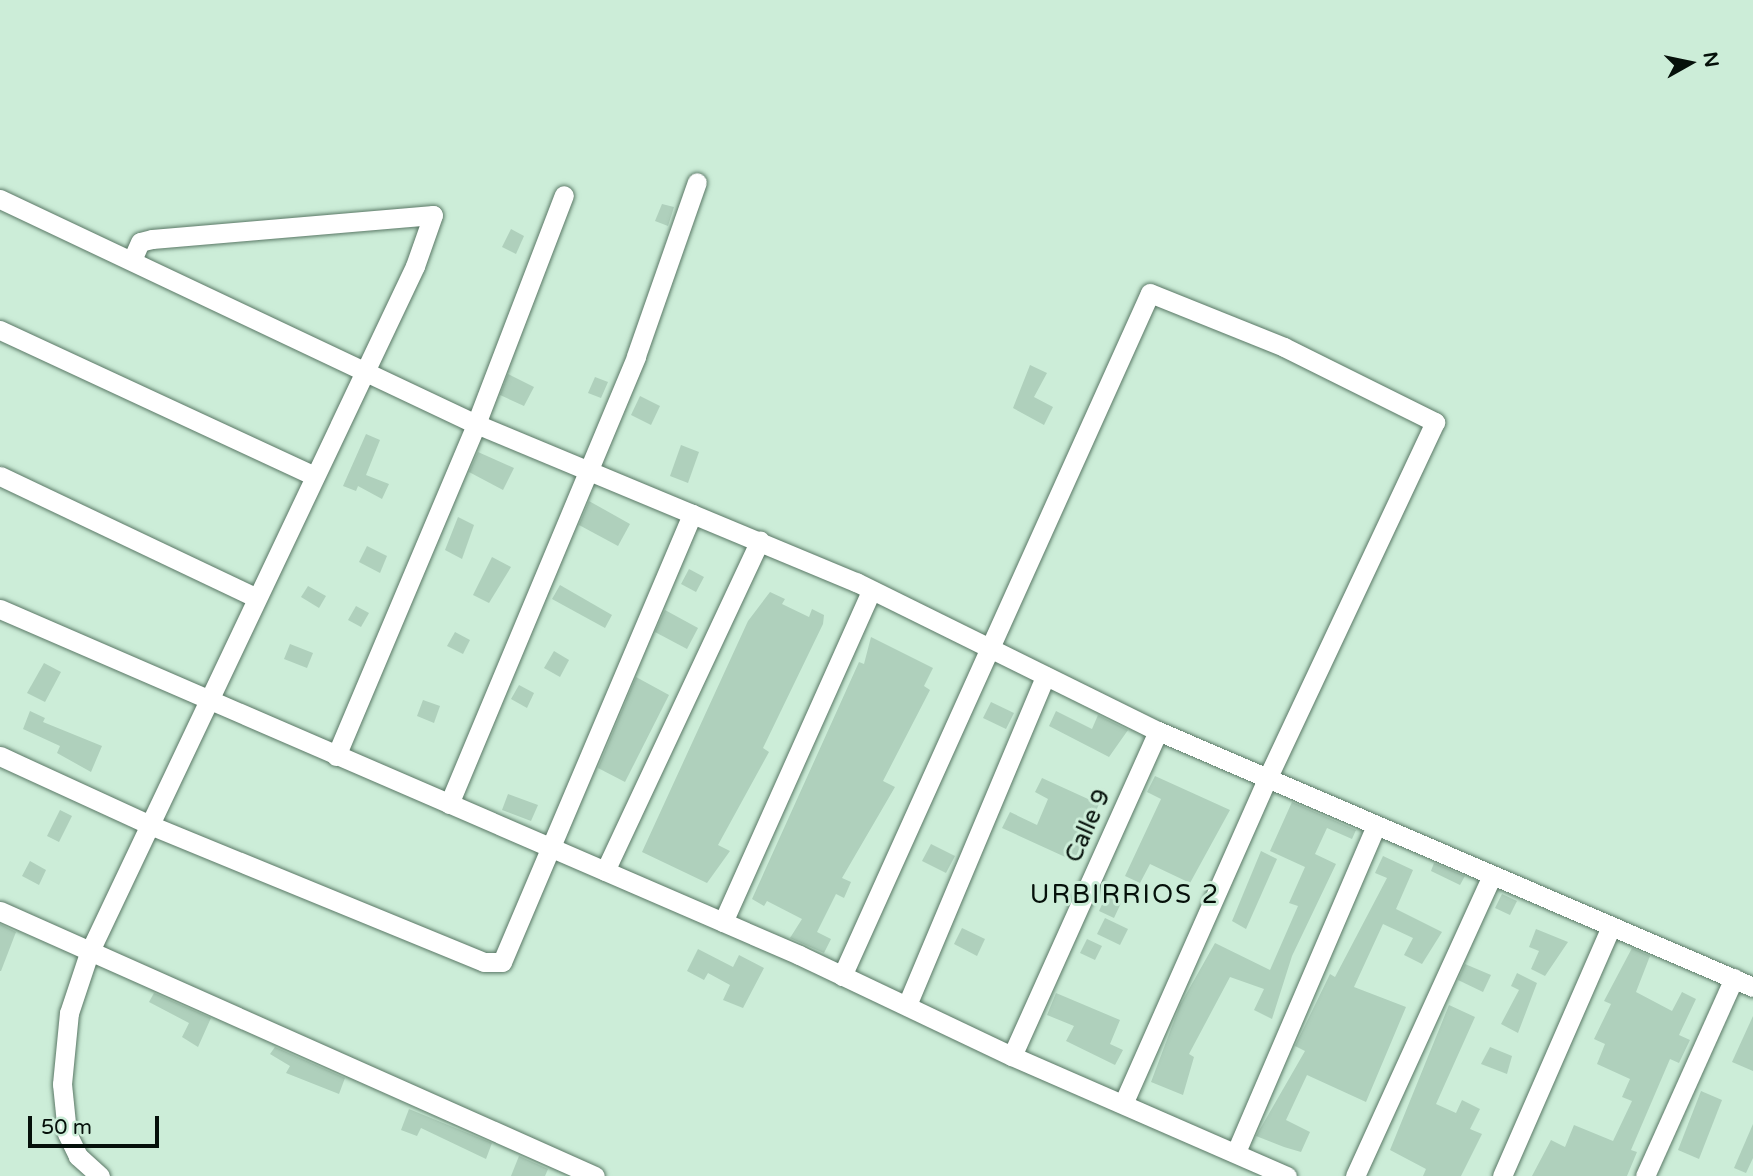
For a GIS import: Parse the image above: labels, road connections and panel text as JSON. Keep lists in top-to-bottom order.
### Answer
{
  "streets": {
    "street": ["Calle 9"]
  },
  "districts": ["URBIRRIOS 2"],
  "scale_bar": "50 m",
  "north": "right"
}
